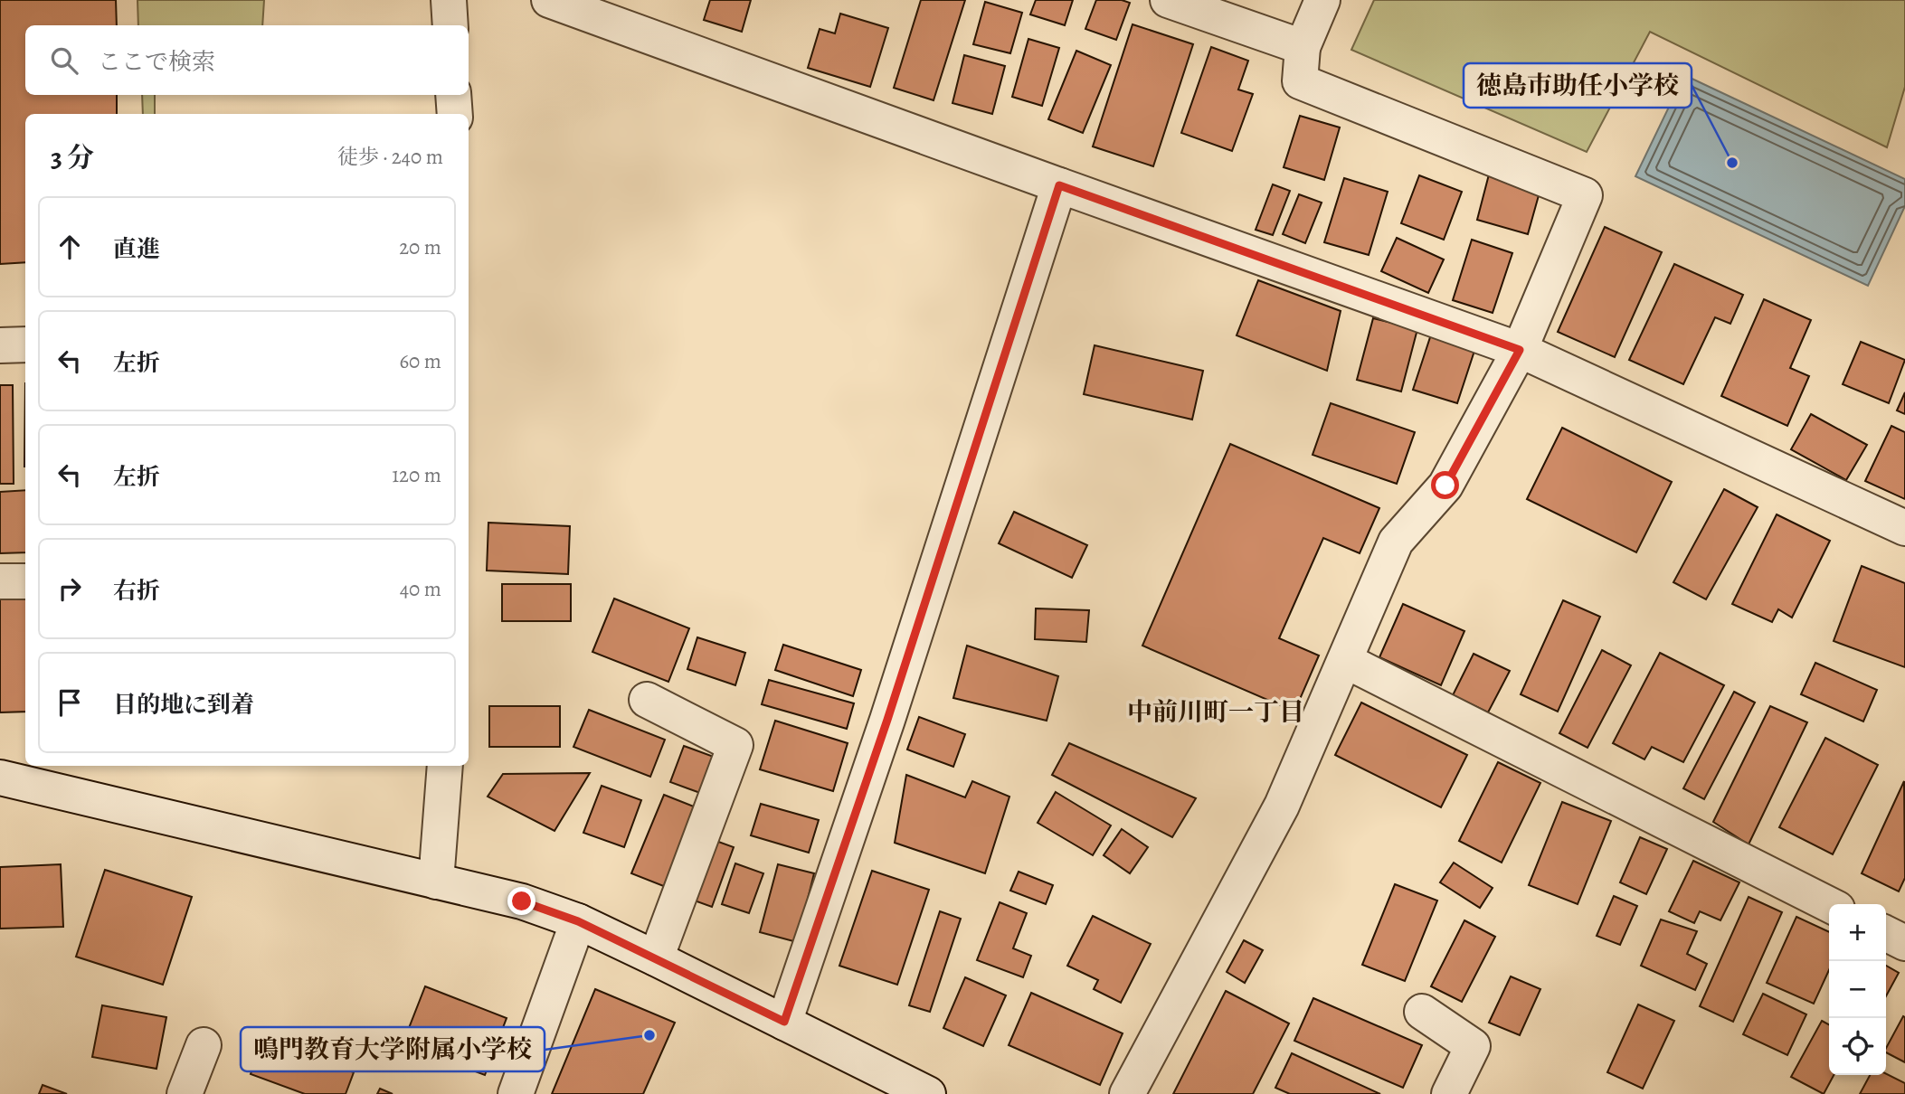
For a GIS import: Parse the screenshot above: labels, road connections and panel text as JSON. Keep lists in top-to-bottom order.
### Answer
{
  "districts": ["中前川町一丁目"],
  "places": ["徳島市助任小学校", "鳴門教育大学附属小学校"],
  "page": {
    "search": "ここで検索",
    "heading": ["3 分", "徒歩 · 240 m"],
    "list": [
      ["直進", "20 m"],
      ["左折", "60 m"],
      ["左折", "120 m"],
      ["右折", "40 m"],
      "目的地に到着"
    ],
    "map_buttons": ["+", "−"]
  }
}
